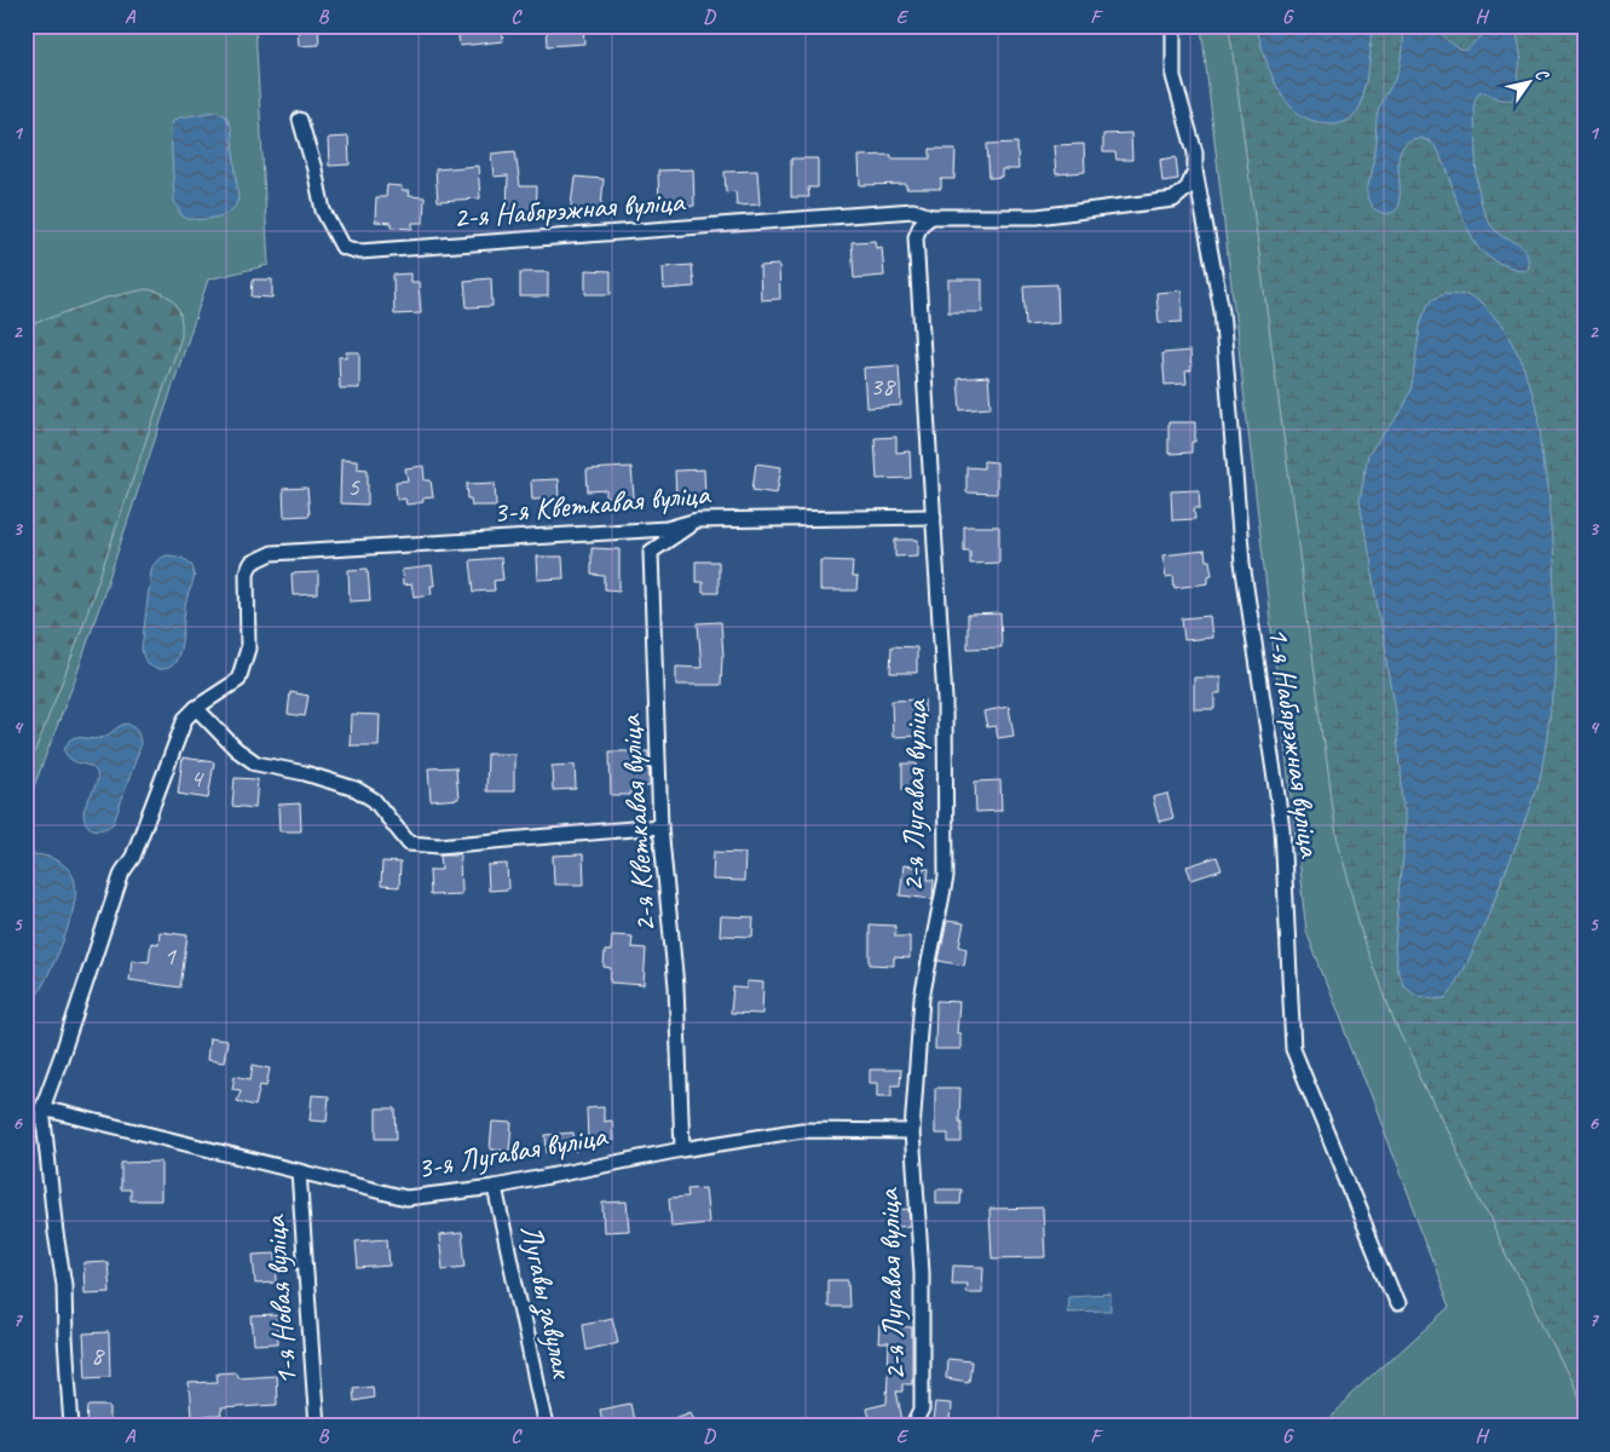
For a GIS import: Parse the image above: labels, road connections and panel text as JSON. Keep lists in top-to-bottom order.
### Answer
{
  "streets": {
    "street": [
      "2-я Набярэжная вуліца",
      "3-я Кветкавая вуліца",
      "1-я Набярэжная вуліца",
      "2-я Лугавая вуліца",
      "2-я Кветкавая вуліца",
      "3-я Лугавая вуліца",
      "1-я Новая вуліца",
      "Лугавы завулак"
    ]
  },
  "crossings": [
    ["2-я Набярэжная вуліца", "1-я Набярэжная вуліца"],
    ["2-я Набярэжная вуліца", "2-я Лугавая вуліца"],
    ["3-я Кветкавая вуліца", "2-я Лугавая вуліца"],
    ["3-я Кветкавая вуліца", "2-я Кветкавая вуліца"],
    ["2-я Лугавая вуліца", "3-я Лугавая вуліца"],
    ["2-я Кветкавая вуліца", "3-я Лугавая вуліца"],
    ["3-я Лугавая вуліца", "1-я Новая вуліца"],
    ["3-я Лугавая вуліца", "Лугавы завулак"]
  ],
  "house_numbers": [
    "38",
    "5",
    "4",
    "1",
    "8"
  ],
  "north": "top right",
  "grid": {
    "columns": [
      "A",
      "B",
      "C",
      "D",
      "E",
      "F",
      "G",
      "H"
    ],
    "rows": [
      "1",
      "2",
      "3",
      "4",
      "5",
      "6",
      "7"
    ]
  }
}
